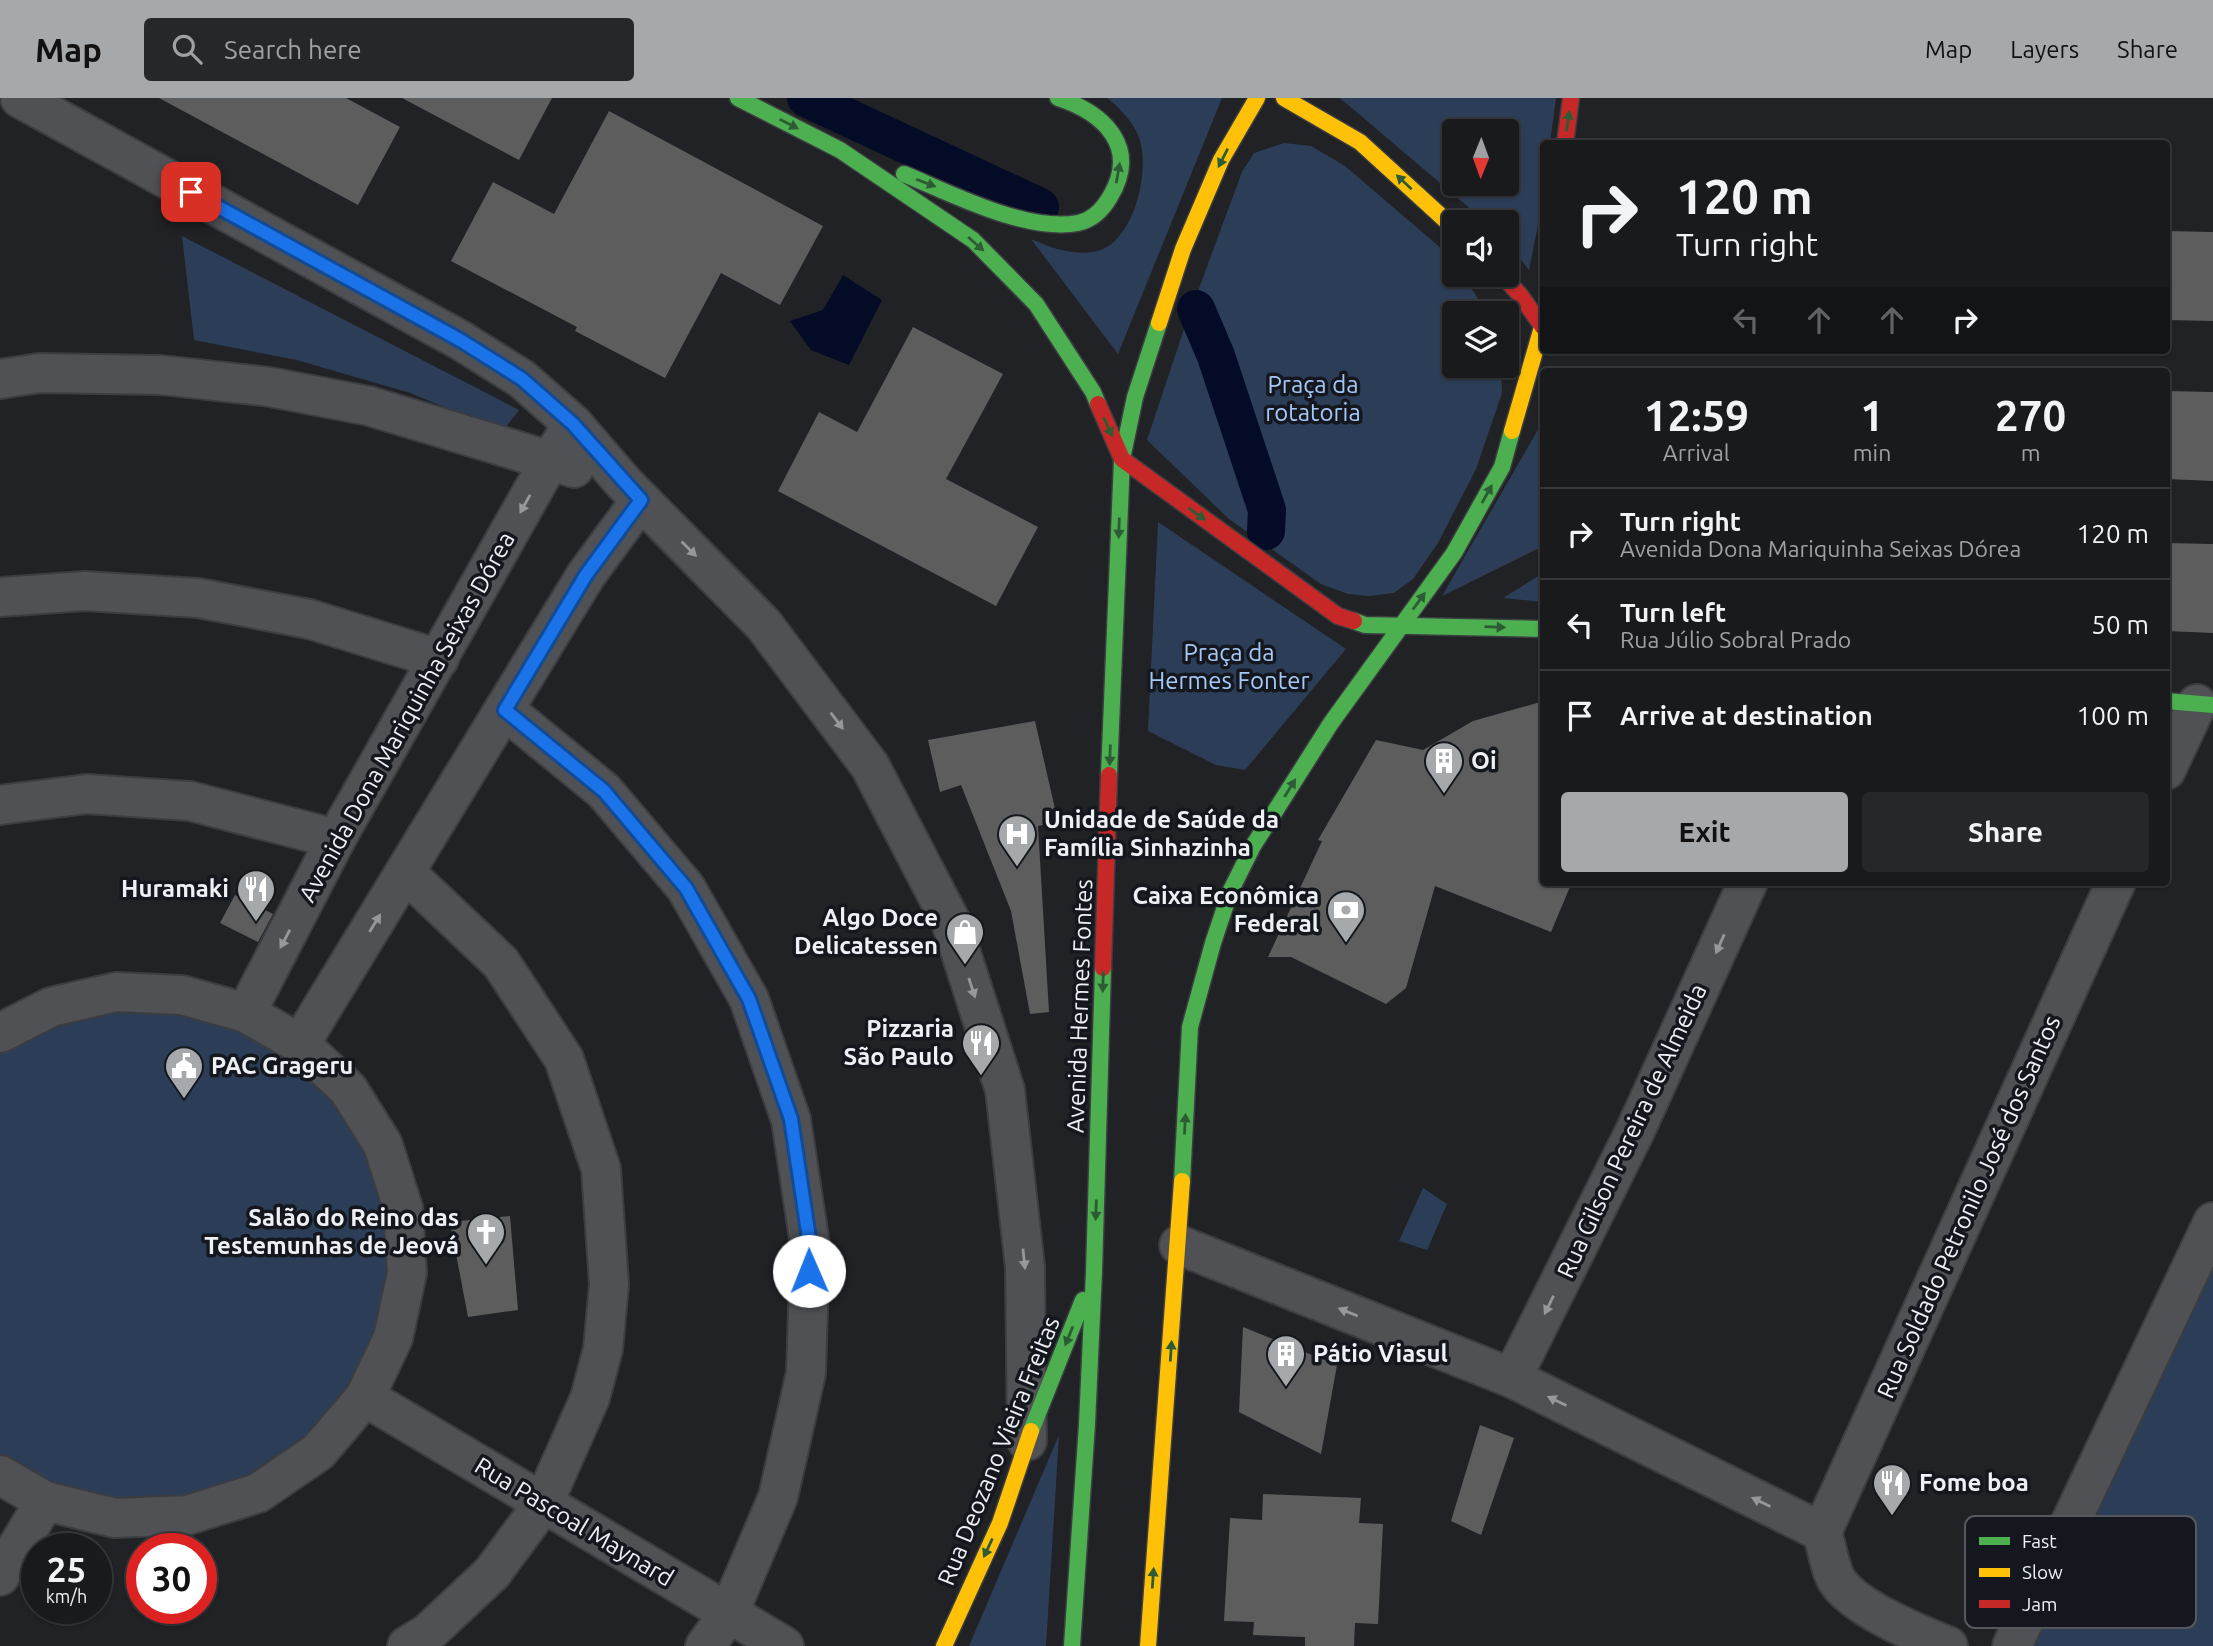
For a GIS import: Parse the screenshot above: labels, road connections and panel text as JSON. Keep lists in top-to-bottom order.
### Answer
{
  "streets": {
    "main road": ["Avenida Hermes Fontes", "Rua Deozano Vieira Freitas"],
    "street": [
      "Avenida Dona Mariquinha Seixas Dórea",
      "Rua Gilson Pereira de Almeida",
      "Rua Soldado Petronilo José dos Santos",
      "Rua Pascoal Maynard"
    ]
  },
  "crossings": [
    ["Avenida Hermes Fontes", "Rua Deozano Vieira Freitas"]
  ],
  "one_way": ["Rua Gilson Pereira de Almeida"],
  "parks": ["Praça da rotatoria", "Praça da Hermes Fonter"],
  "places": {
    "building": ["Oi", "Pátio Viasul"],
    "hospital": ["Unidade de Saúde da Família Sinhazinha"],
    "restaurant": ["Huramaki", "Pizzaria São Paulo", "Fome boa"],
    "bank": ["Caixa Econômica Federal"],
    "shop": ["Algo Doce Delicatessen"],
    "public building": ["PAC Grageru"],
    "church": ["Salão do Reino das Testemunhas de Jeová"]
  },
  "legend": ["Fast", "Slow", "Jam"],
  "north": "bottom",
  "page": {
    "header": "Map",
    "search": "Search here",
    "nav": ["Map", "Layers", "Share"],
    "turn": ["120 m", "Turn right"],
    "eta": [
      "12:59",
      "Arrival",
      "1",
      "min",
      "270",
      "m"
    ],
    "list": [
      {
        "name": "Turn right",
        "note": "Avenida Dona Mariquinha Seixas Dórea",
        "value": "120 m"
      },
      {
        "name": "Turn left",
        "note": "Rua Júlio Sobral Prado",
        "value": "50 m"
      },
      {
        "name": "Arrive at destination",
        "value": "100 m"
      }
    ],
    "buttons": ["Exit", "Share"],
    "speed": "25 km/h",
    "limit": "30"
  }
}
